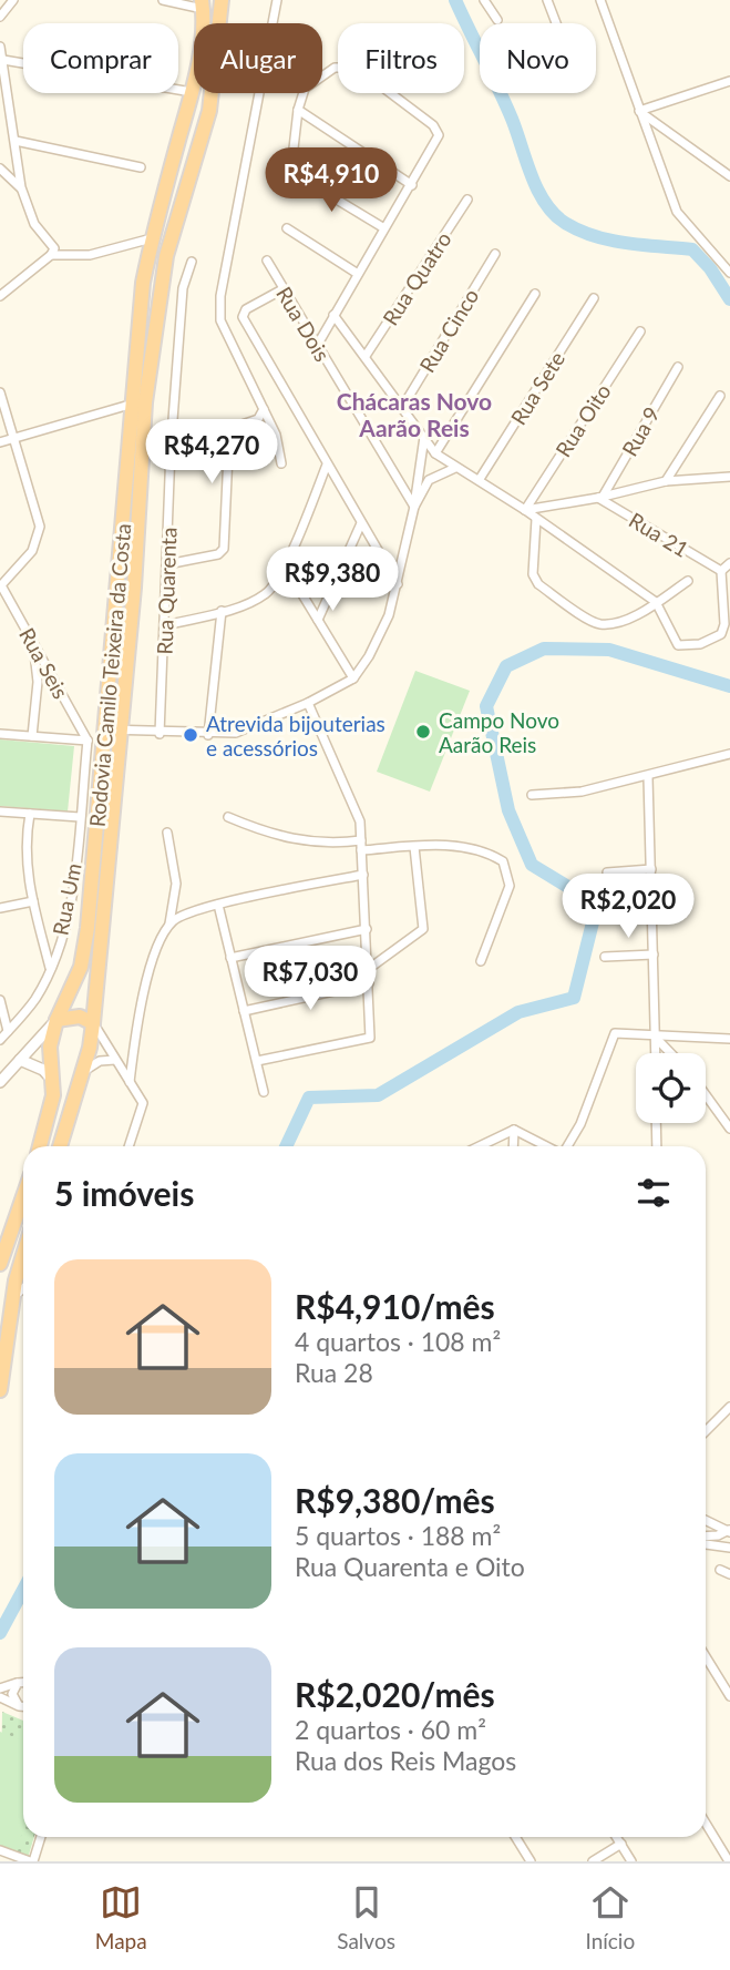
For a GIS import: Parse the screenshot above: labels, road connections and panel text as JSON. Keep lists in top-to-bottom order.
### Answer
{
  "streets": {
    "highway": ["Rodovia Camilo Teixeira da Costa"],
    "street": [
      "Rua Quatro",
      "Rua Dois",
      "Rua Cinco",
      "Rua Sete",
      "Rua Oito",
      "Rua 9",
      "Rua 21",
      "Rua Quarenta",
      "Rua Seis",
      "Rua Um"
    ]
  },
  "crossings": [
    ["Rua 9", "Rua 21"],
    ["Rua Seis", "Rua Um"]
  ],
  "districts": ["Chácaras Novo Aarão Reis"],
  "places": ["Campo Novo Aarão Reis", "Atrevida bijouterias e acessórios"],
  "page": {
    "chip": [
      "Comprar",
      "Alugar",
      "Filtros",
      "Novo"
    ],
    "price": [
      "R$4,910",
      "R$4,270",
      "R$9,380",
      "R$2,020",
      "R$7,030"
    ],
    "heading": "5 imóveis",
    "list": [
      {
        "name": "R$4,910/mês",
        "note": "4 quartos · 108 m² · Rua 28"
      },
      {
        "name": "R$9,380/mês",
        "note": "5 quartos · 188 m² · Rua Quarenta e Oito"
      },
      {
        "name": "R$2,020/mês",
        "note": "2 quartos · 60 m² · Rua dos Reis Magos"
      }
    ],
    "tabs": ["Mapa", "Salvos", "Início"]
  }
}
